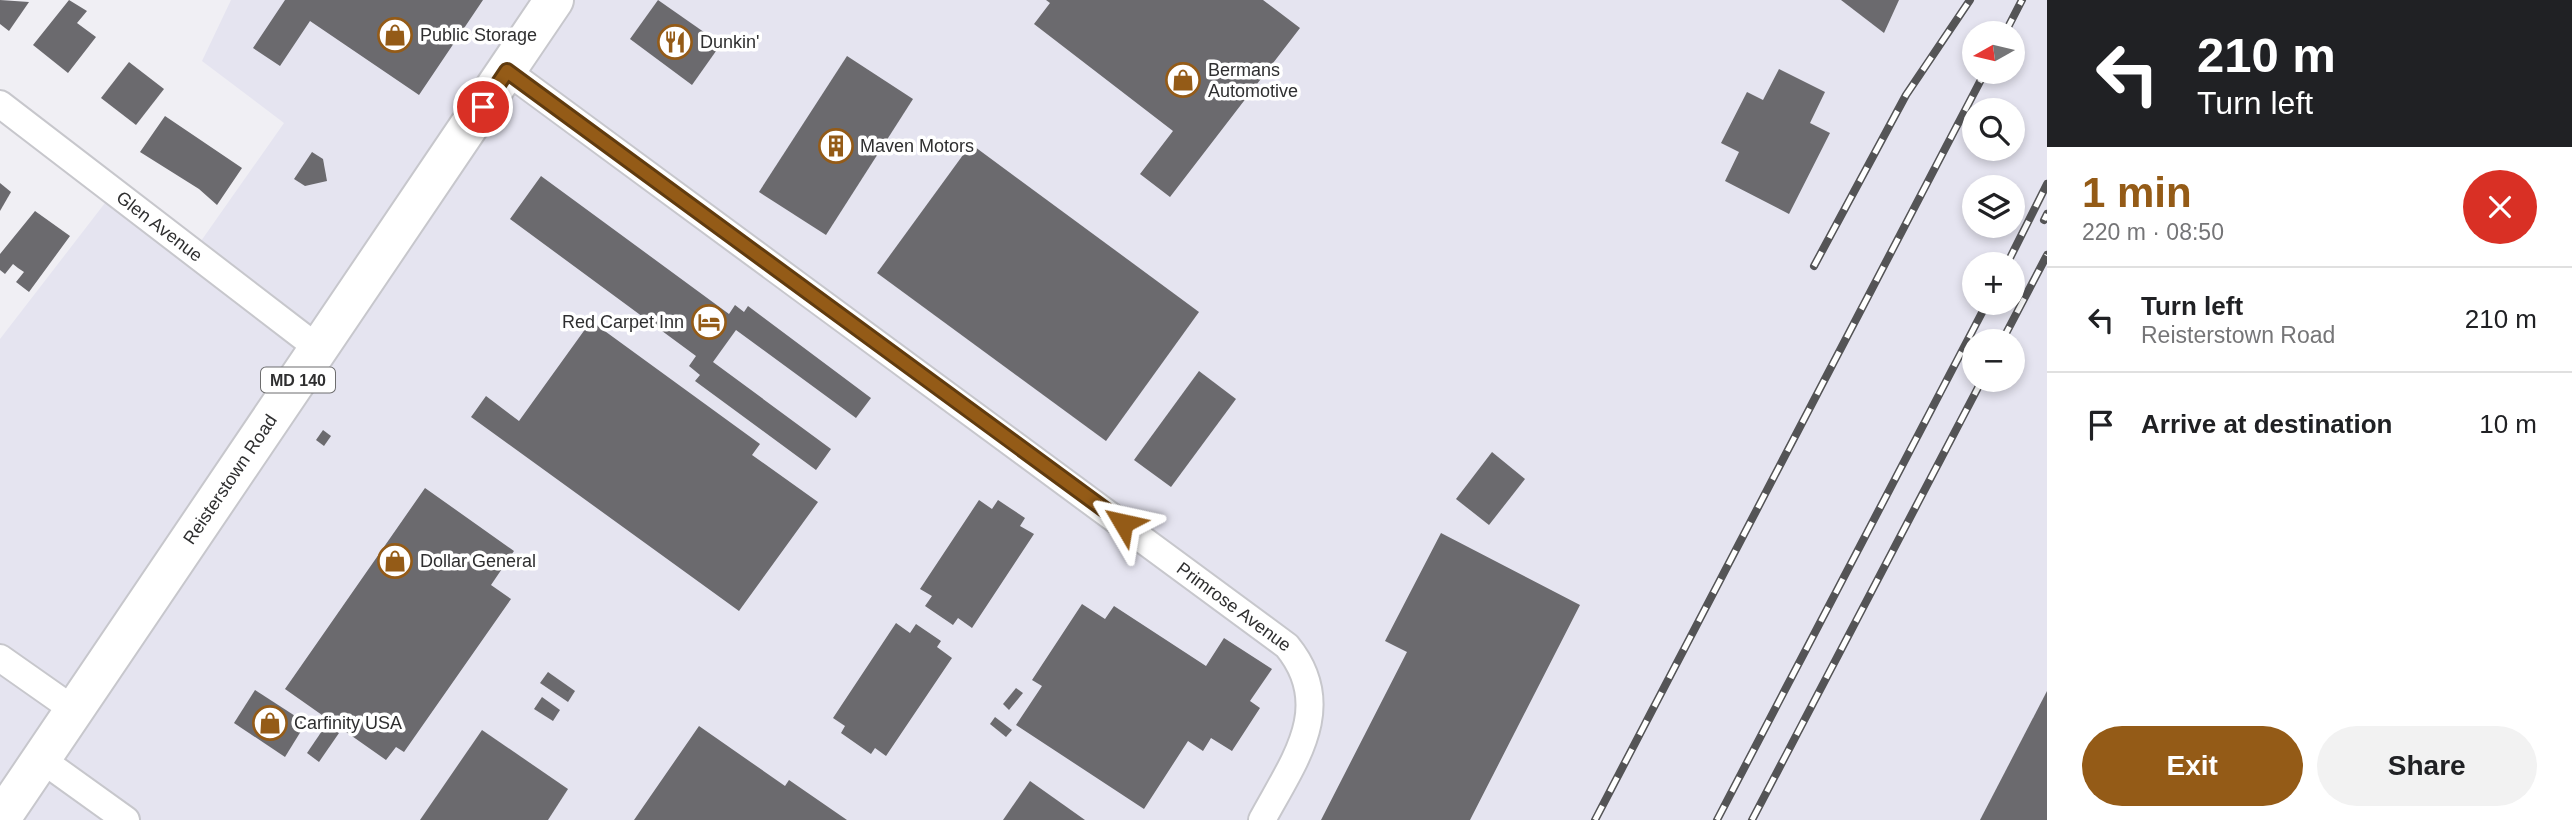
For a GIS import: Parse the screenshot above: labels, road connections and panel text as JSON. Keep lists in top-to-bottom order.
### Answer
{
  "streets": {
    "main road": ["MD 140", "Reisterstown Road"],
    "street": ["Glen Avenue", "Primrose Avenue"]
  },
  "crossings": [
    ["Glen Avenue", "Reisterstown Road"],
    ["Reisterstown Road", "Primrose Avenue"]
  ],
  "places": {
    "shop": [
      "Public Storage",
      "Bermans Automotive",
      "Dollar General",
      "Carfinity USA"
    ],
    "restaurant": ["Dunkin'"],
    "building": ["Maven Motors"],
    "hotel": ["Red Carpet Inn"]
  },
  "north": "left",
  "page": {
    "turn": ["210 m", "Turn left"],
    "map_buttons": ["+", "−"],
    "heading": ["1 min", "220 m · 08:50"],
    "list": [
      {
        "name": "Turn left",
        "note": "Reisterstown Road",
        "value": "210 m"
      },
      {
        "name": "Arrive at destination",
        "value": "10 m"
      }
    ],
    "buttons": ["Exit", "Share"]
  }
}
